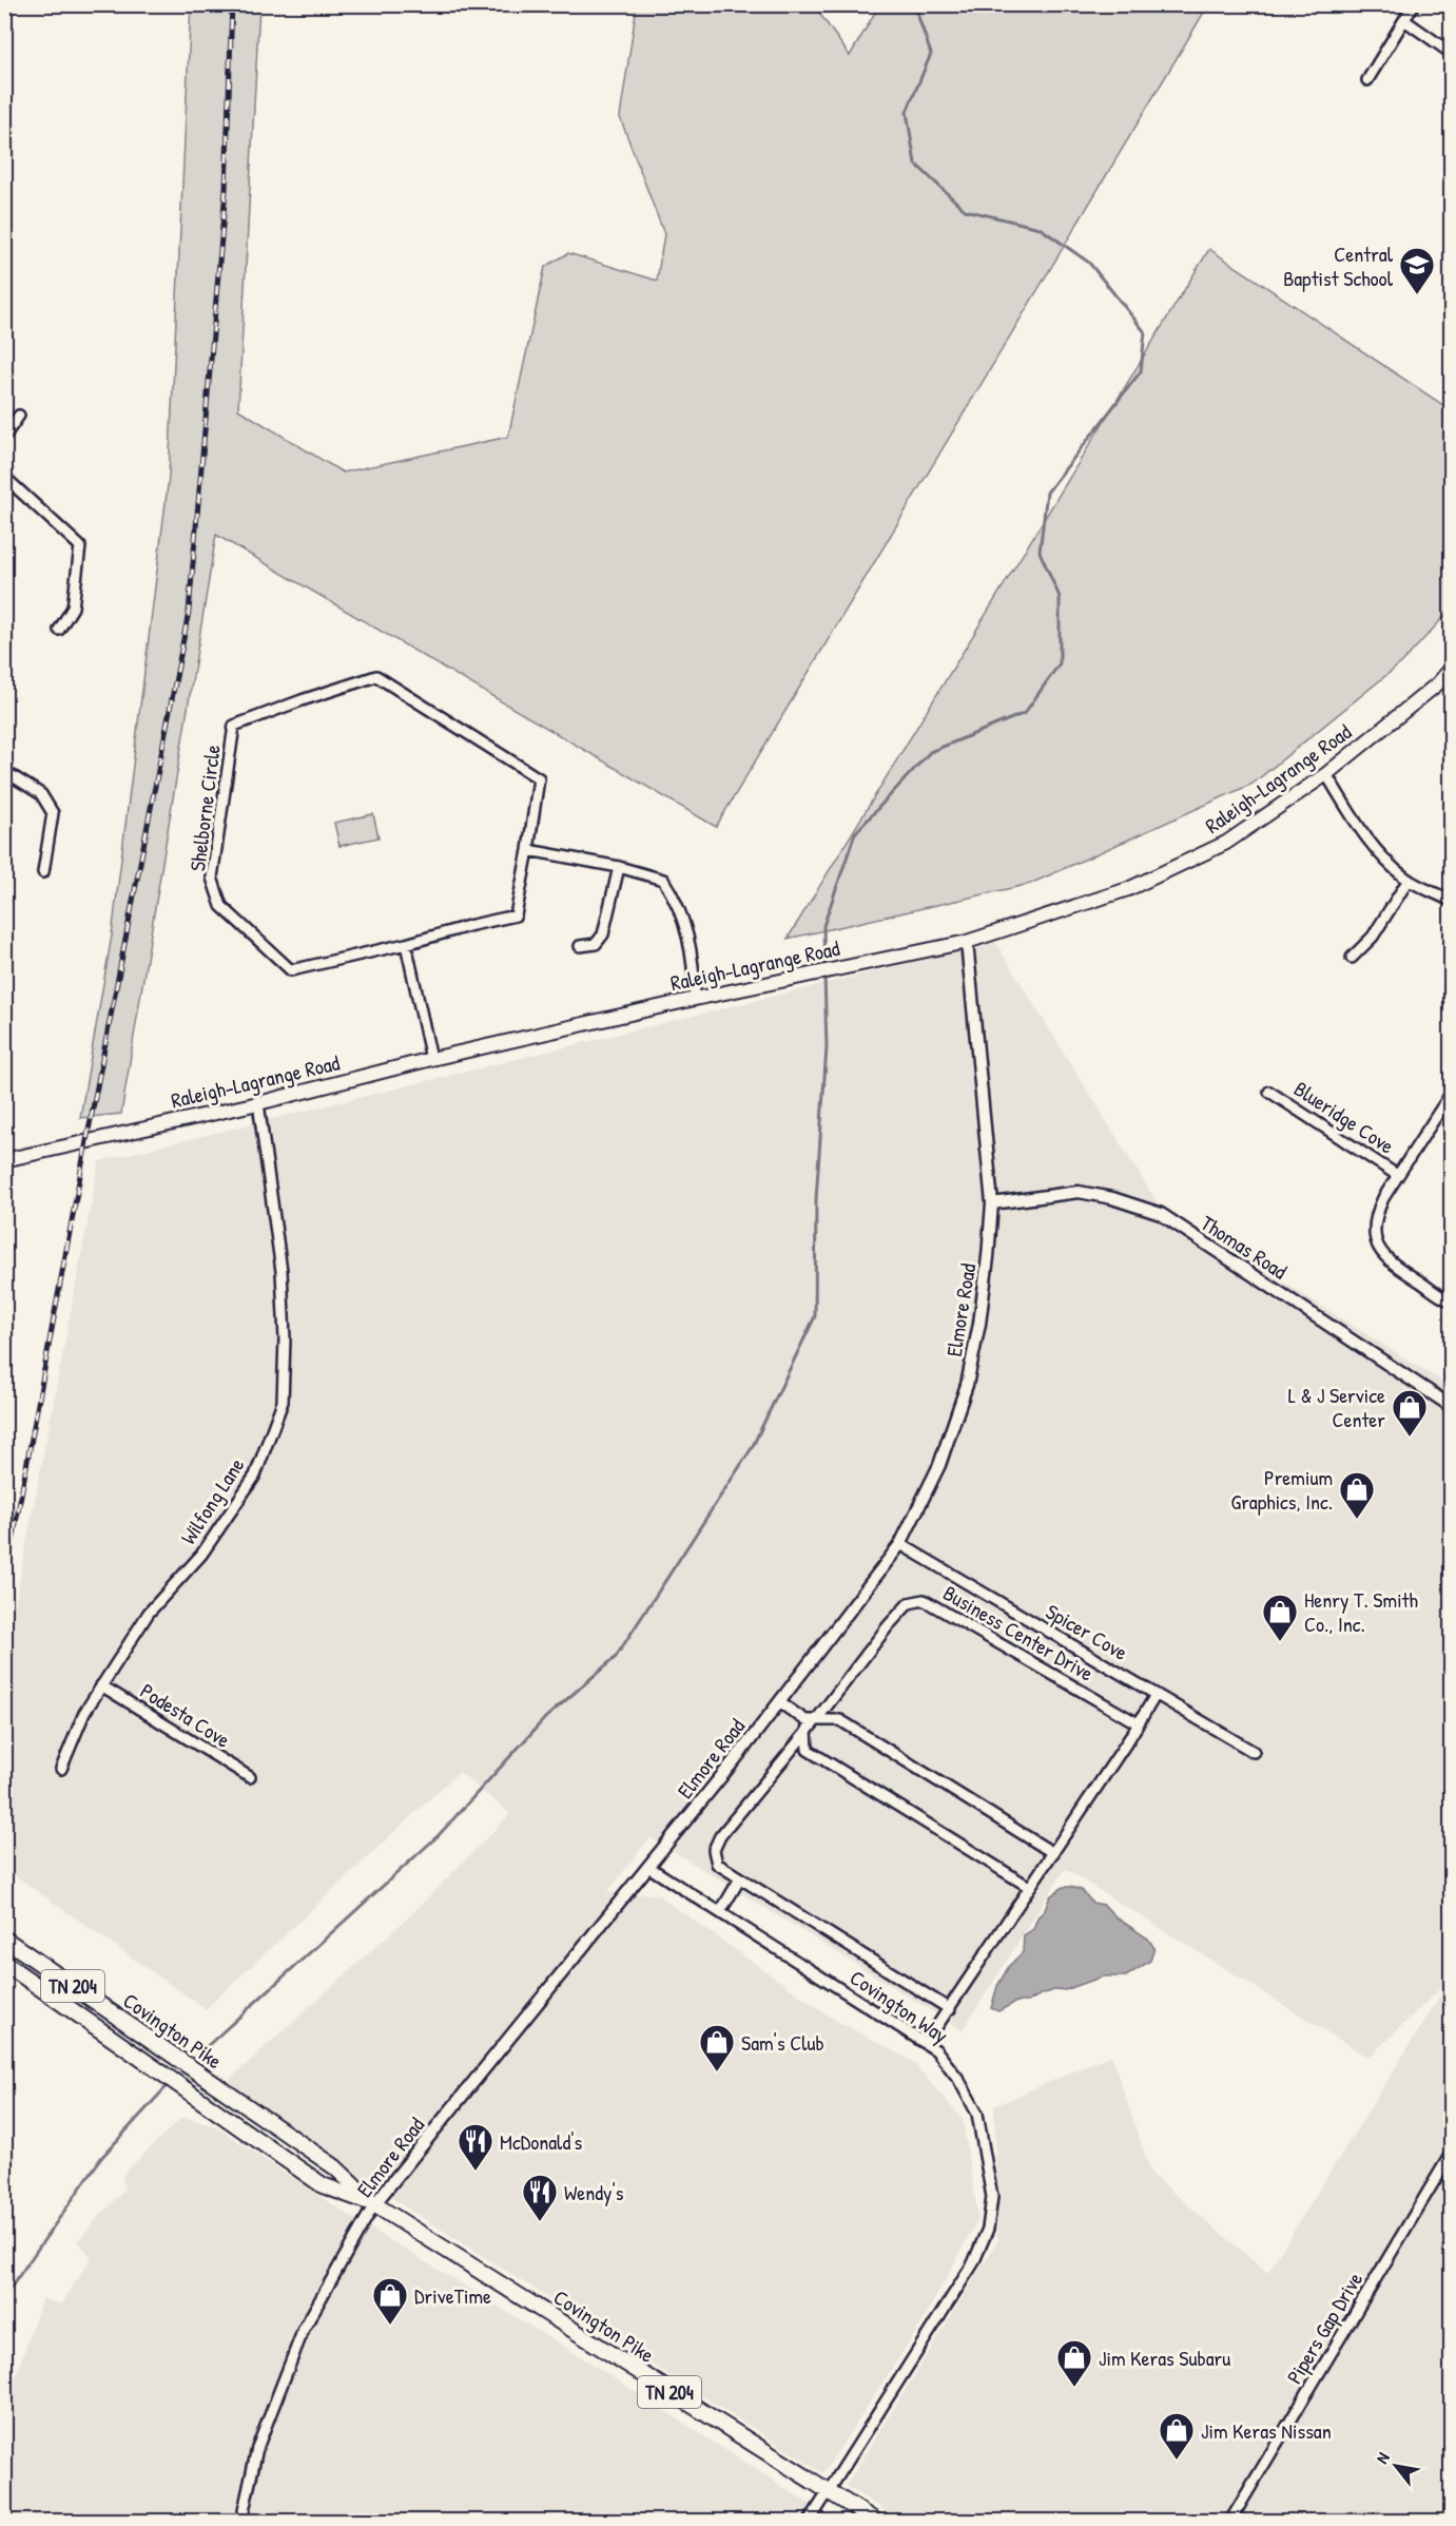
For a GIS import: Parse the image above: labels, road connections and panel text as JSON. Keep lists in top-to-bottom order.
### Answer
{
  "streets": {
    "main road": ["Raleigh-Lagrange Road", "TN 204", "Covington Pike"],
    "street": [
      "Shelborne Circle",
      "Blueridge Cove",
      "Thomas Road",
      "Elmore Road",
      "Wilfong Lane",
      "Spicer Cove",
      "Business Center Drive",
      "Podesta Cove",
      "Covington Way",
      "Pipers Gap Drive"
    ]
  },
  "crossings": [
    ["Raleigh-Lagrange Road", "Elmore Road"],
    ["Raleigh-Lagrange Road", "Wilfong Lane"],
    ["Thomas Road", "Elmore Road"],
    ["Elmore Road", "Spicer Cove"],
    ["Elmore Road", "Covington Way"],
    ["Elmore Road", "Covington Pike"],
    ["Wilfong Lane", "Podesta Cove"],
    ["Covington Way", "Covington Pike"]
  ],
  "places": {
    "school or university": ["Central Baptist School"],
    "shop": [
      "L & J Service Center",
      "Premium Graphics, Inc.",
      "Henry T. Smith Co., Inc.",
      "Sam's Club",
      "DriveTime",
      "Jim Keras Subaru",
      "Jim Keras Nissan"
    ],
    "restaurant": ["McDonald's", "Wendy's"]
  },
  "north": "top left"
}
